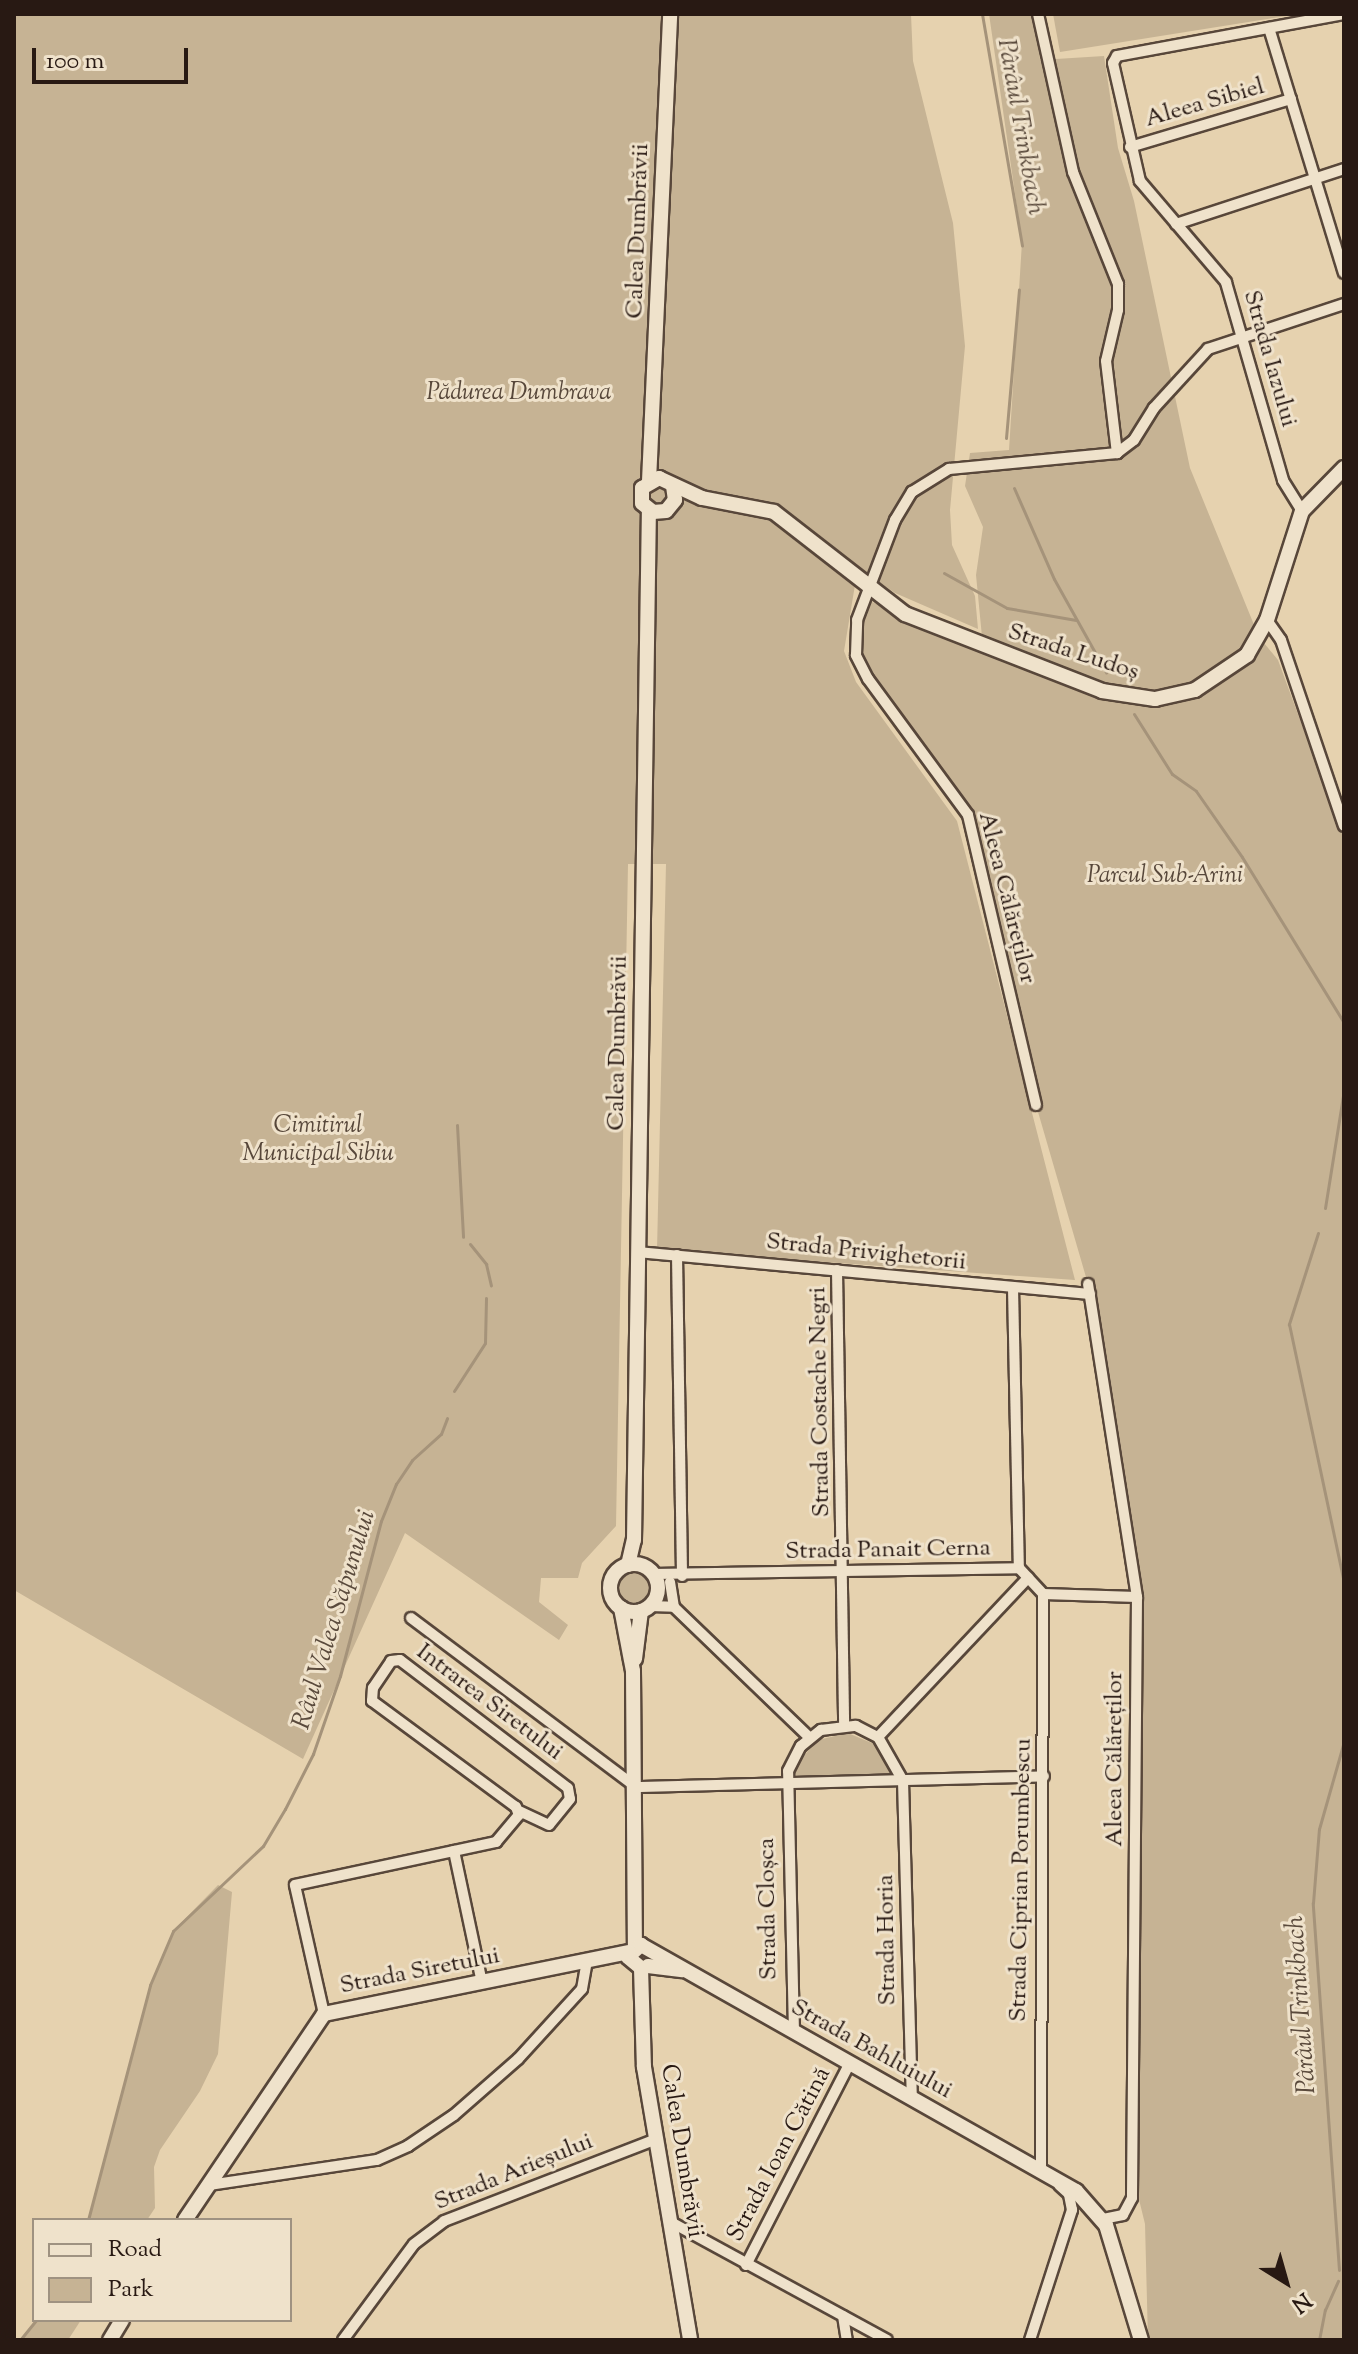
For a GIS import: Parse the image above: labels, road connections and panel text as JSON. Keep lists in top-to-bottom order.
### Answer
{
  "streets": {
    "main road": [
      "Calea Dumbrăvii",
      "Strada Ludoș",
      "Strada Siretului",
      "Strada Bahluiului"
    ],
    "street": [
      "Aleea Sibiel",
      "Strada Iazului",
      "Aleea Călăreților",
      "Strada Privighetorii",
      "Strada Costache Negri",
      "Strada Panait Cerna",
      "Intrarea Siretului",
      "Strada Ciprian Porumbescu",
      "Strada Cloșca",
      "Strada Horia",
      "Strada Ioan Cătină",
      "Strada Arieșului"
    ]
  },
  "crossings": [
    ["Aleea Sibiel", "Strada Iazului"],
    ["Calea Dumbrăvii", "Strada Ludoș"],
    ["Calea Dumbrăvii", "Strada Privighetorii"],
    ["Calea Dumbrăvii", "Strada Panait Cerna"],
    ["Calea Dumbrăvii", "Strada Siretului"],
    ["Calea Dumbrăvii", "Strada Bahluiului"],
    ["Calea Dumbrăvii", "Strada Arieșului"],
    ["Strada Iazului", "Strada Ludoș"],
    ["Strada Ludoș", "Aleea Călăreților"],
    ["Aleea Călăreților", "Strada Privighetorii"],
    ["Aleea Călăreților", "Strada Bahluiului"],
    ["Strada Privighetorii", "Strada Costache Negri"],
    ["Strada Costache Negri", "Strada Panait Cerna"],
    ["Strada Panait Cerna", "Strada Ciprian Porumbescu"],
    ["Strada Ciprian Porumbescu", "Strada Bahluiului"],
    ["Strada Cloșca", "Strada Bahluiului"],
    ["Strada Horia", "Strada Bahluiului"],
    ["Strada Siretului", "Strada Bahluiului"],
    ["Strada Bahluiului", "Strada Ioan Cătină"]
  ],
  "water": ["Pârâul Trinkbach", "Râul Valea Săpunului"],
  "parks": ["Pădurea Dumbrava", "Parcul Sub-Arini", "Cimitirul Municipal Sibiu"],
  "legend": ["Road", "Park"],
  "scale_bar": "100 m",
  "north": "bottom right"
}
